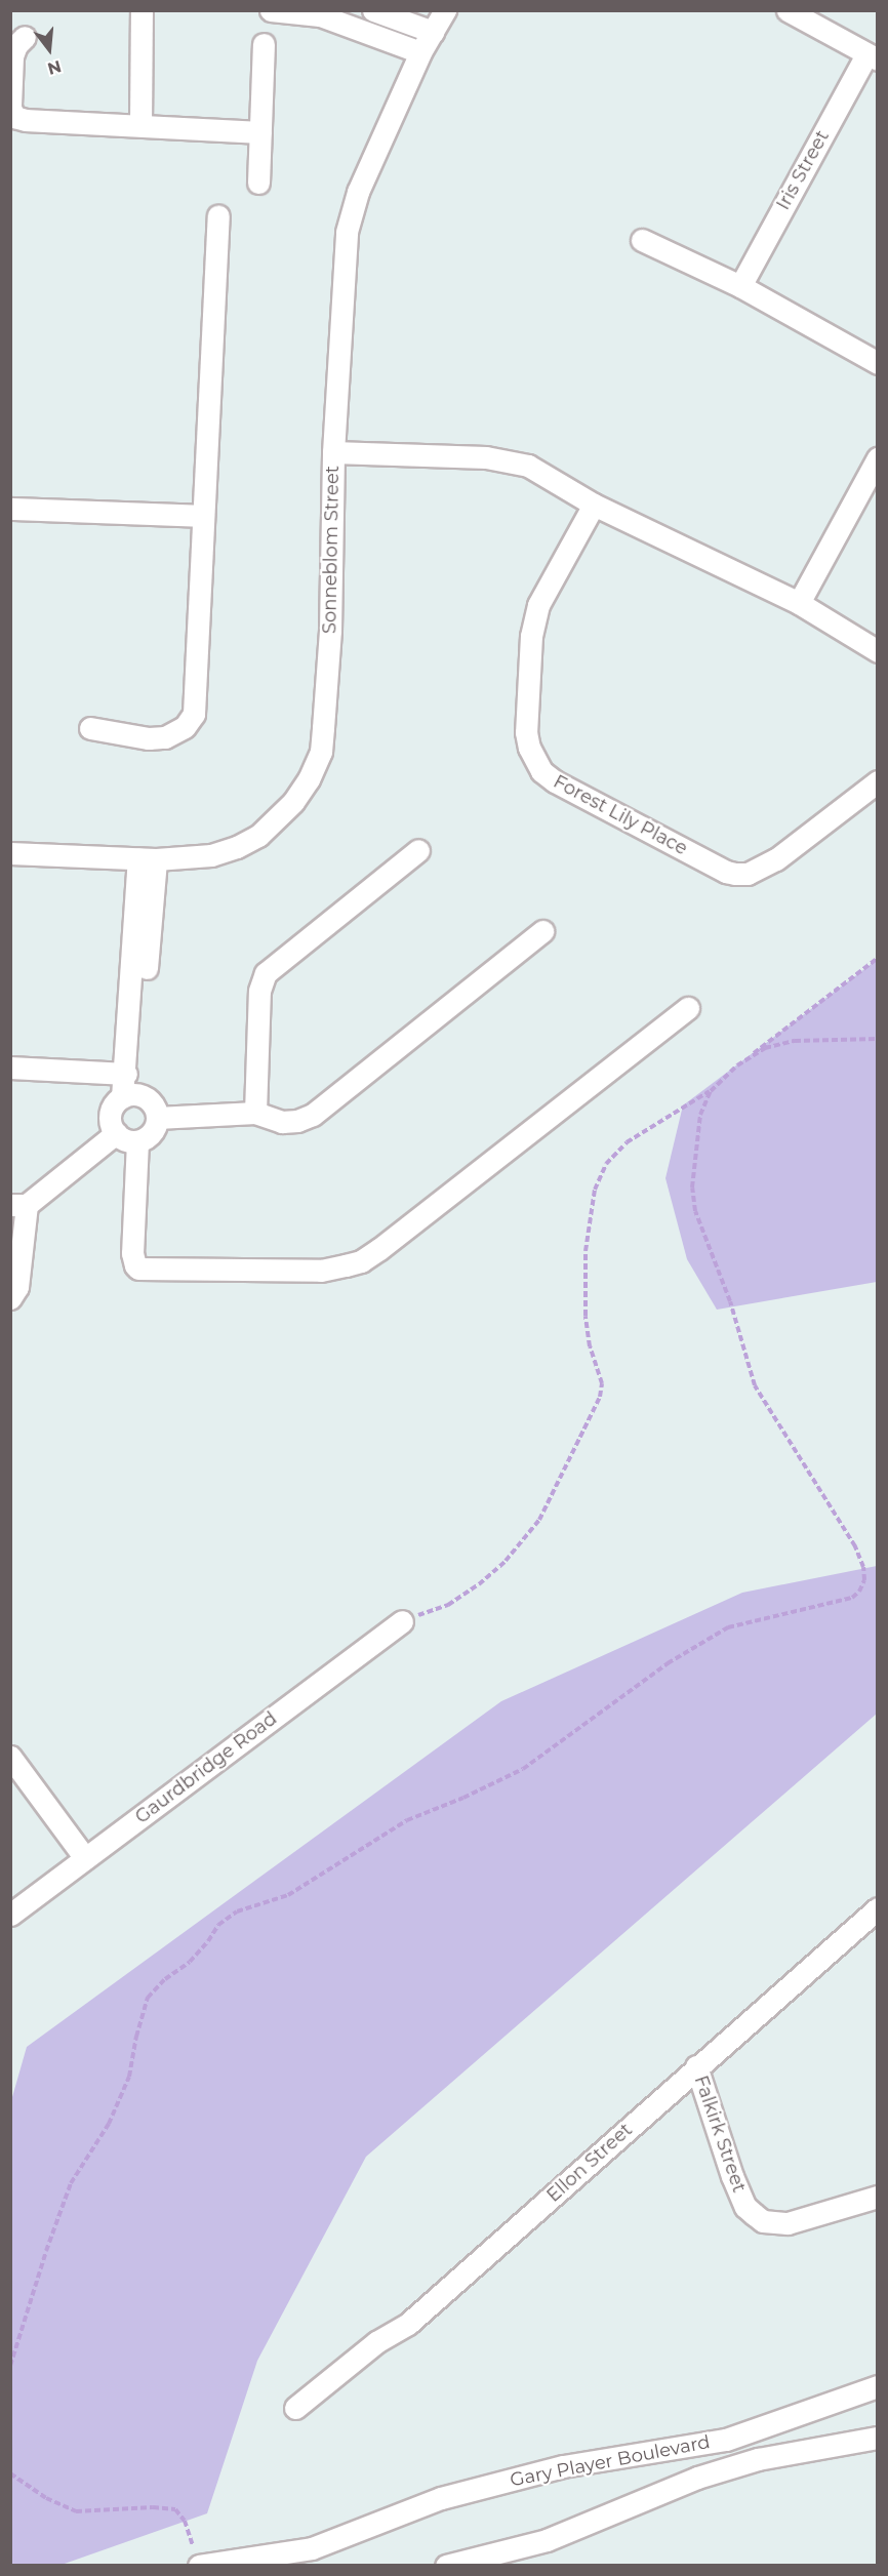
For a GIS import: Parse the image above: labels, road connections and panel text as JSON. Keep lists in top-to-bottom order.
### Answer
{
  "streets": {
    "street": [
      "Iris Street",
      "Sonneblom Street",
      "Forest Lily Place",
      "Gaurdbridge Road",
      "Falkirk Street",
      "Ellon Street",
      "Gary Player Boulevard"
    ]
  },
  "crossings": [
    ["Falkirk Street", "Ellon Street"]
  ],
  "north": "bottom"
}
